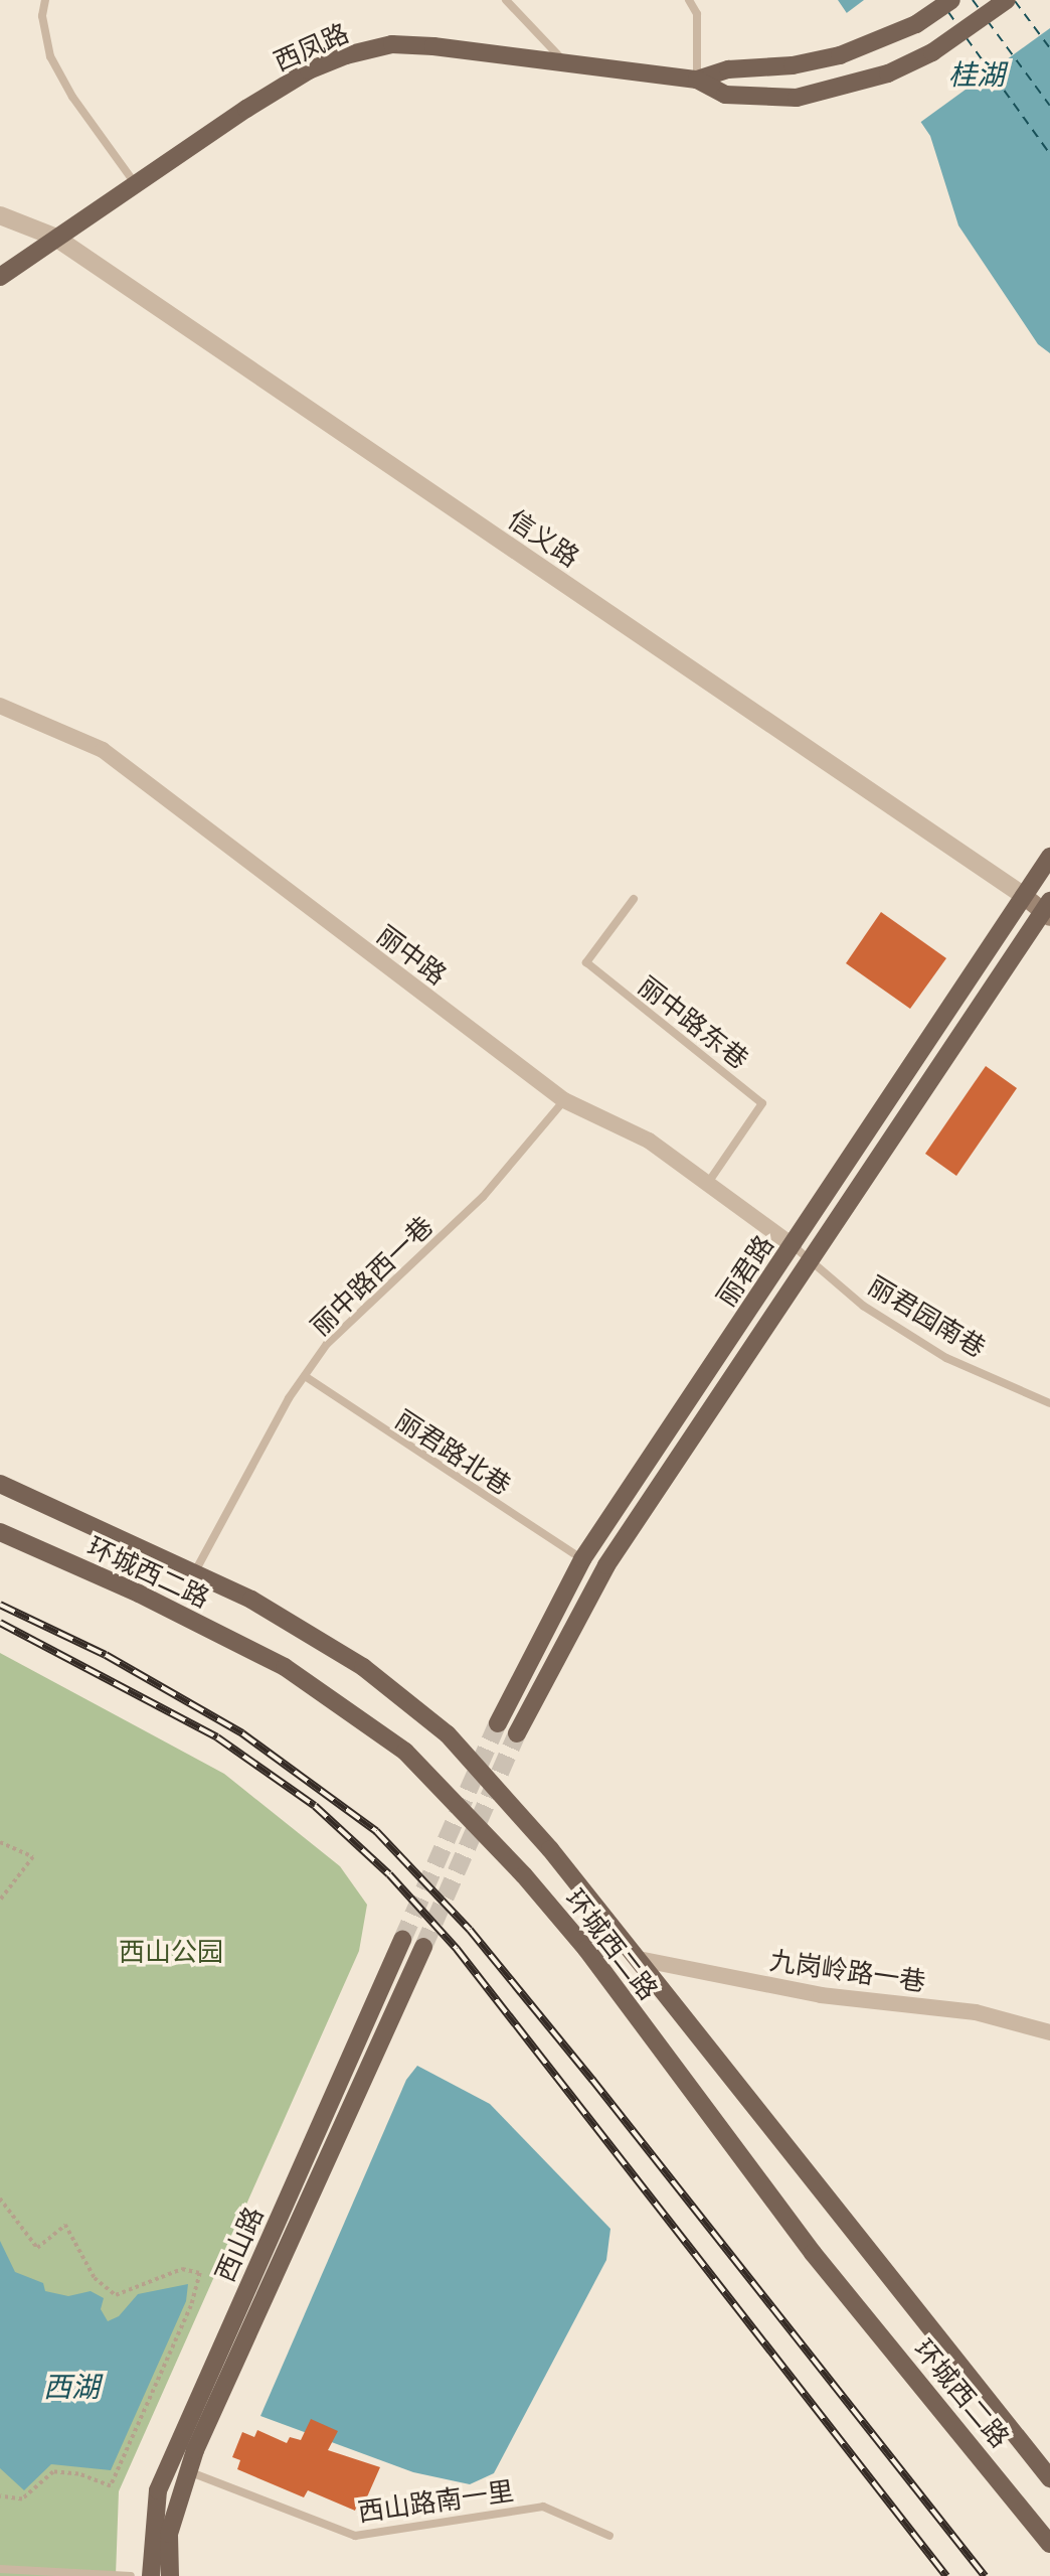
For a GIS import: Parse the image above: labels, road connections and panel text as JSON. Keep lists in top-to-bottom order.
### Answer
{
  "streets": {
    "main road": [
      "西凤路",
      "信义路",
      "丽君路",
      "环城西二路",
      "西山路"
    ],
    "street": ["丽中路", "九岗岭路一巷"],
    "lane": [
      "丽中路东巷",
      "丽中路西一巷",
      "丽君园南巷",
      "丽君路北巷",
      "西山路南一里"
    ]
  },
  "crossings": [
    ["西凤路", "信义路"],
    ["信义路", "丽君路"],
    ["丽中路", "丽中路东巷"],
    ["丽中路", "丽君路"],
    ["丽中路", "丽中路西一巷"],
    ["丽中路", "丽君园南巷"],
    ["丽君路", "丽君园南巷"],
    ["丽君路", "丽君路北巷"],
    ["丽中路西一巷", "丽君路北巷"],
    ["丽中路西一巷", "环城西二路"],
    ["环城西二路", "九岗岭路一巷"],
    ["西山路", "西山路南一里"]
  ],
  "water": ["桂湖", "西湖"],
  "parks": ["西山公园"]
}
